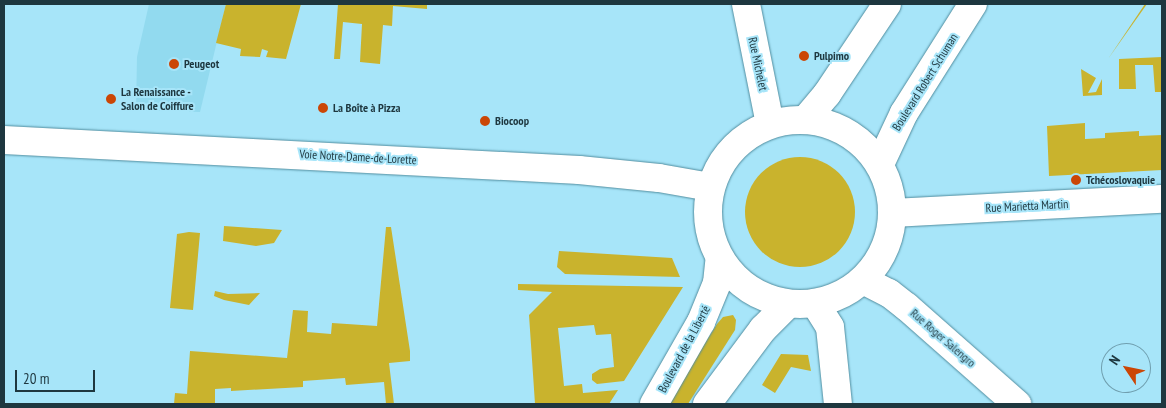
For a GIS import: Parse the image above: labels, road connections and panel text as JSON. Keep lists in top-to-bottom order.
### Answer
{
  "streets": {
    "main road": [
      "Rue Michelet",
      "Boulevard Robert Schuman",
      "Voie Notre-Dame-de-Lorette",
      "Rue Marietta Martin",
      "Rue Roger Salengro",
      "Boulevard de la Liberté"
    ]
  },
  "places": [
    "Pulpimo",
    "Peugeot",
    "La Renaissance - Salon de Coiffure",
    "La Boîte à Pizza",
    "Biocoop",
    "Tchécoslovaquie"
  ],
  "scale_bar": "20 m",
  "north": "top left"
}
